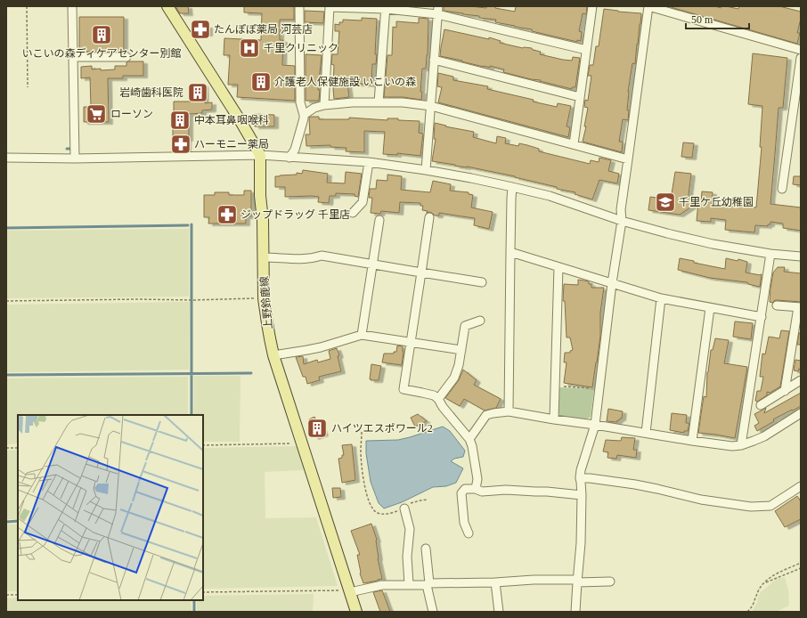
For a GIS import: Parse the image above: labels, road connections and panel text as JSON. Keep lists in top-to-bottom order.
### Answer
{
  "streets": {
    "main road": ["上野鈴鹿線"]
  },
  "places": {
    "pharmacy": ["たんぽぽ薬局 河芸店", "ハーモニー薬局", "ジップドラッグ 千里店"],
    "building": [
      "いこいの森ディケアセンター別館",
      "介護老人保健施設 いこいの森",
      "岩崎歯科医院",
      "中本耳鼻咽喉科",
      "ハイツエスポワール2"
    ],
    "hospital": ["千里クリニック"],
    "supermarket": ["ローソン"],
    "school or university": ["千里ケ丘幼稚園"]
  },
  "scale_bar": "50 m"
}
